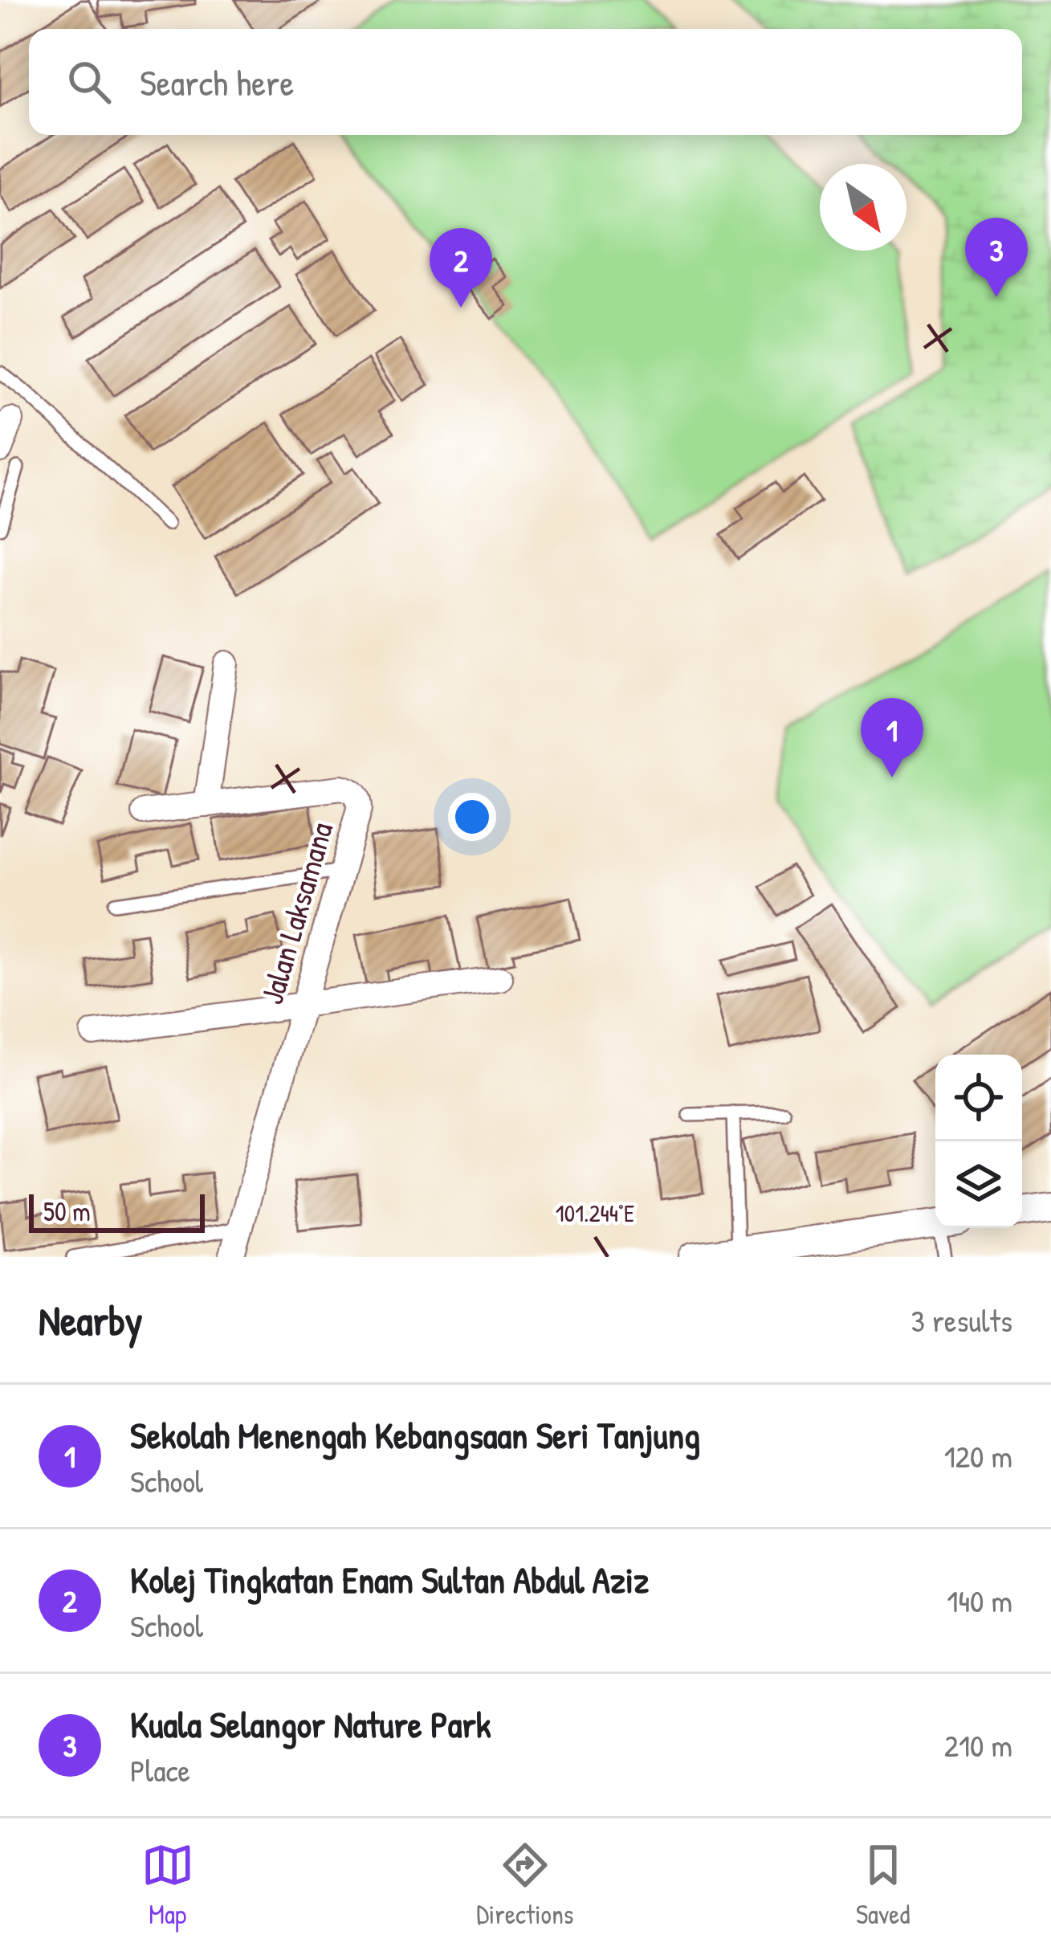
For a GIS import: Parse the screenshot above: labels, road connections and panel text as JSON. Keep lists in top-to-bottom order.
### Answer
{
  "streets": {
    "street": ["Jalan Laksamana"]
  },
  "scale_bar": "50 m",
  "north": "bottom right",
  "page": {
    "search": "Search here",
    "pins": ["3", "2", "1"],
    "scale": "50 m",
    "heading": ["Nearby", "3 results"],
    "list": [
      {
        "mark": "1",
        "name": "Sekolah Menengah Kebangsaan Seri Tanjung",
        "note": "School",
        "value": "120 m"
      },
      {
        "mark": "2",
        "name": "Kolej Tingkatan Enam Sultan Abdul Aziz",
        "note": "School",
        "value": "140 m"
      },
      {
        "mark": "3",
        "name": "Kuala Selangor Nature Park",
        "note": "Place",
        "value": "210 m"
      }
    ],
    "nav": ["Map", "Directions", "Saved"]
  },
  "coordinates": ["101.244°E"]
}
